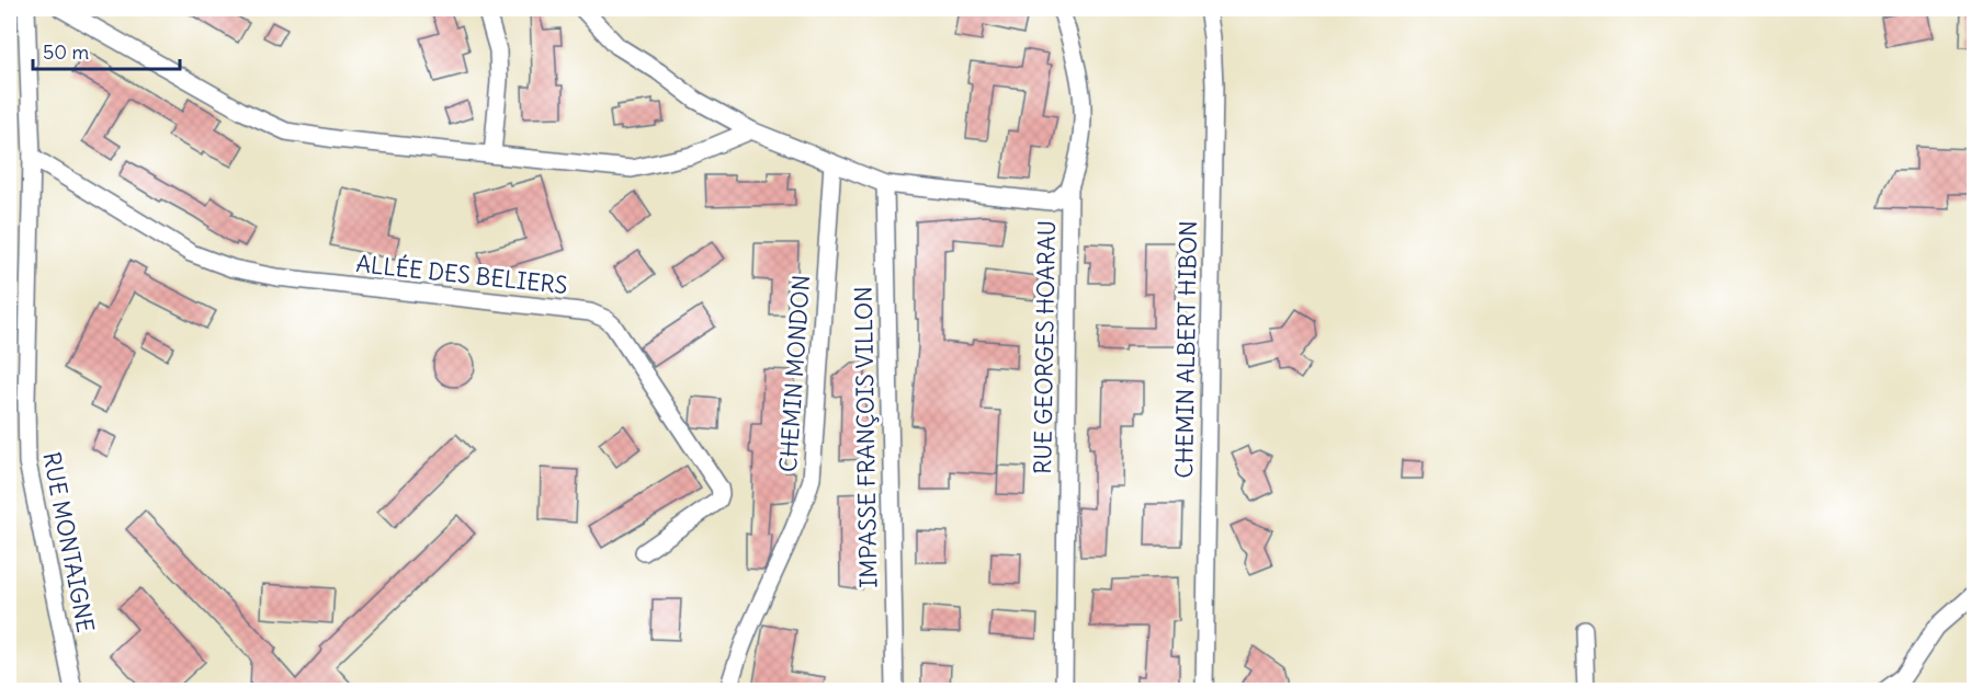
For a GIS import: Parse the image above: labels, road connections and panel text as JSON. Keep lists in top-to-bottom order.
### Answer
{
  "streets": {
    "street": [
      "ALLÉE DES BELIERS",
      "RUE GEORGES HOARAU",
      "CHEMIN ALBERT HIBON",
      "CHEMIN MONDON",
      "IMPASSE FRANÇOIS VILLON",
      "RUE MONTAIGNE"
    ]
  },
  "crossings": [
    ["ALLÉE DES BELIERS", "RUE MONTAIGNE"]
  ],
  "scale_bar": "50 m"
}
